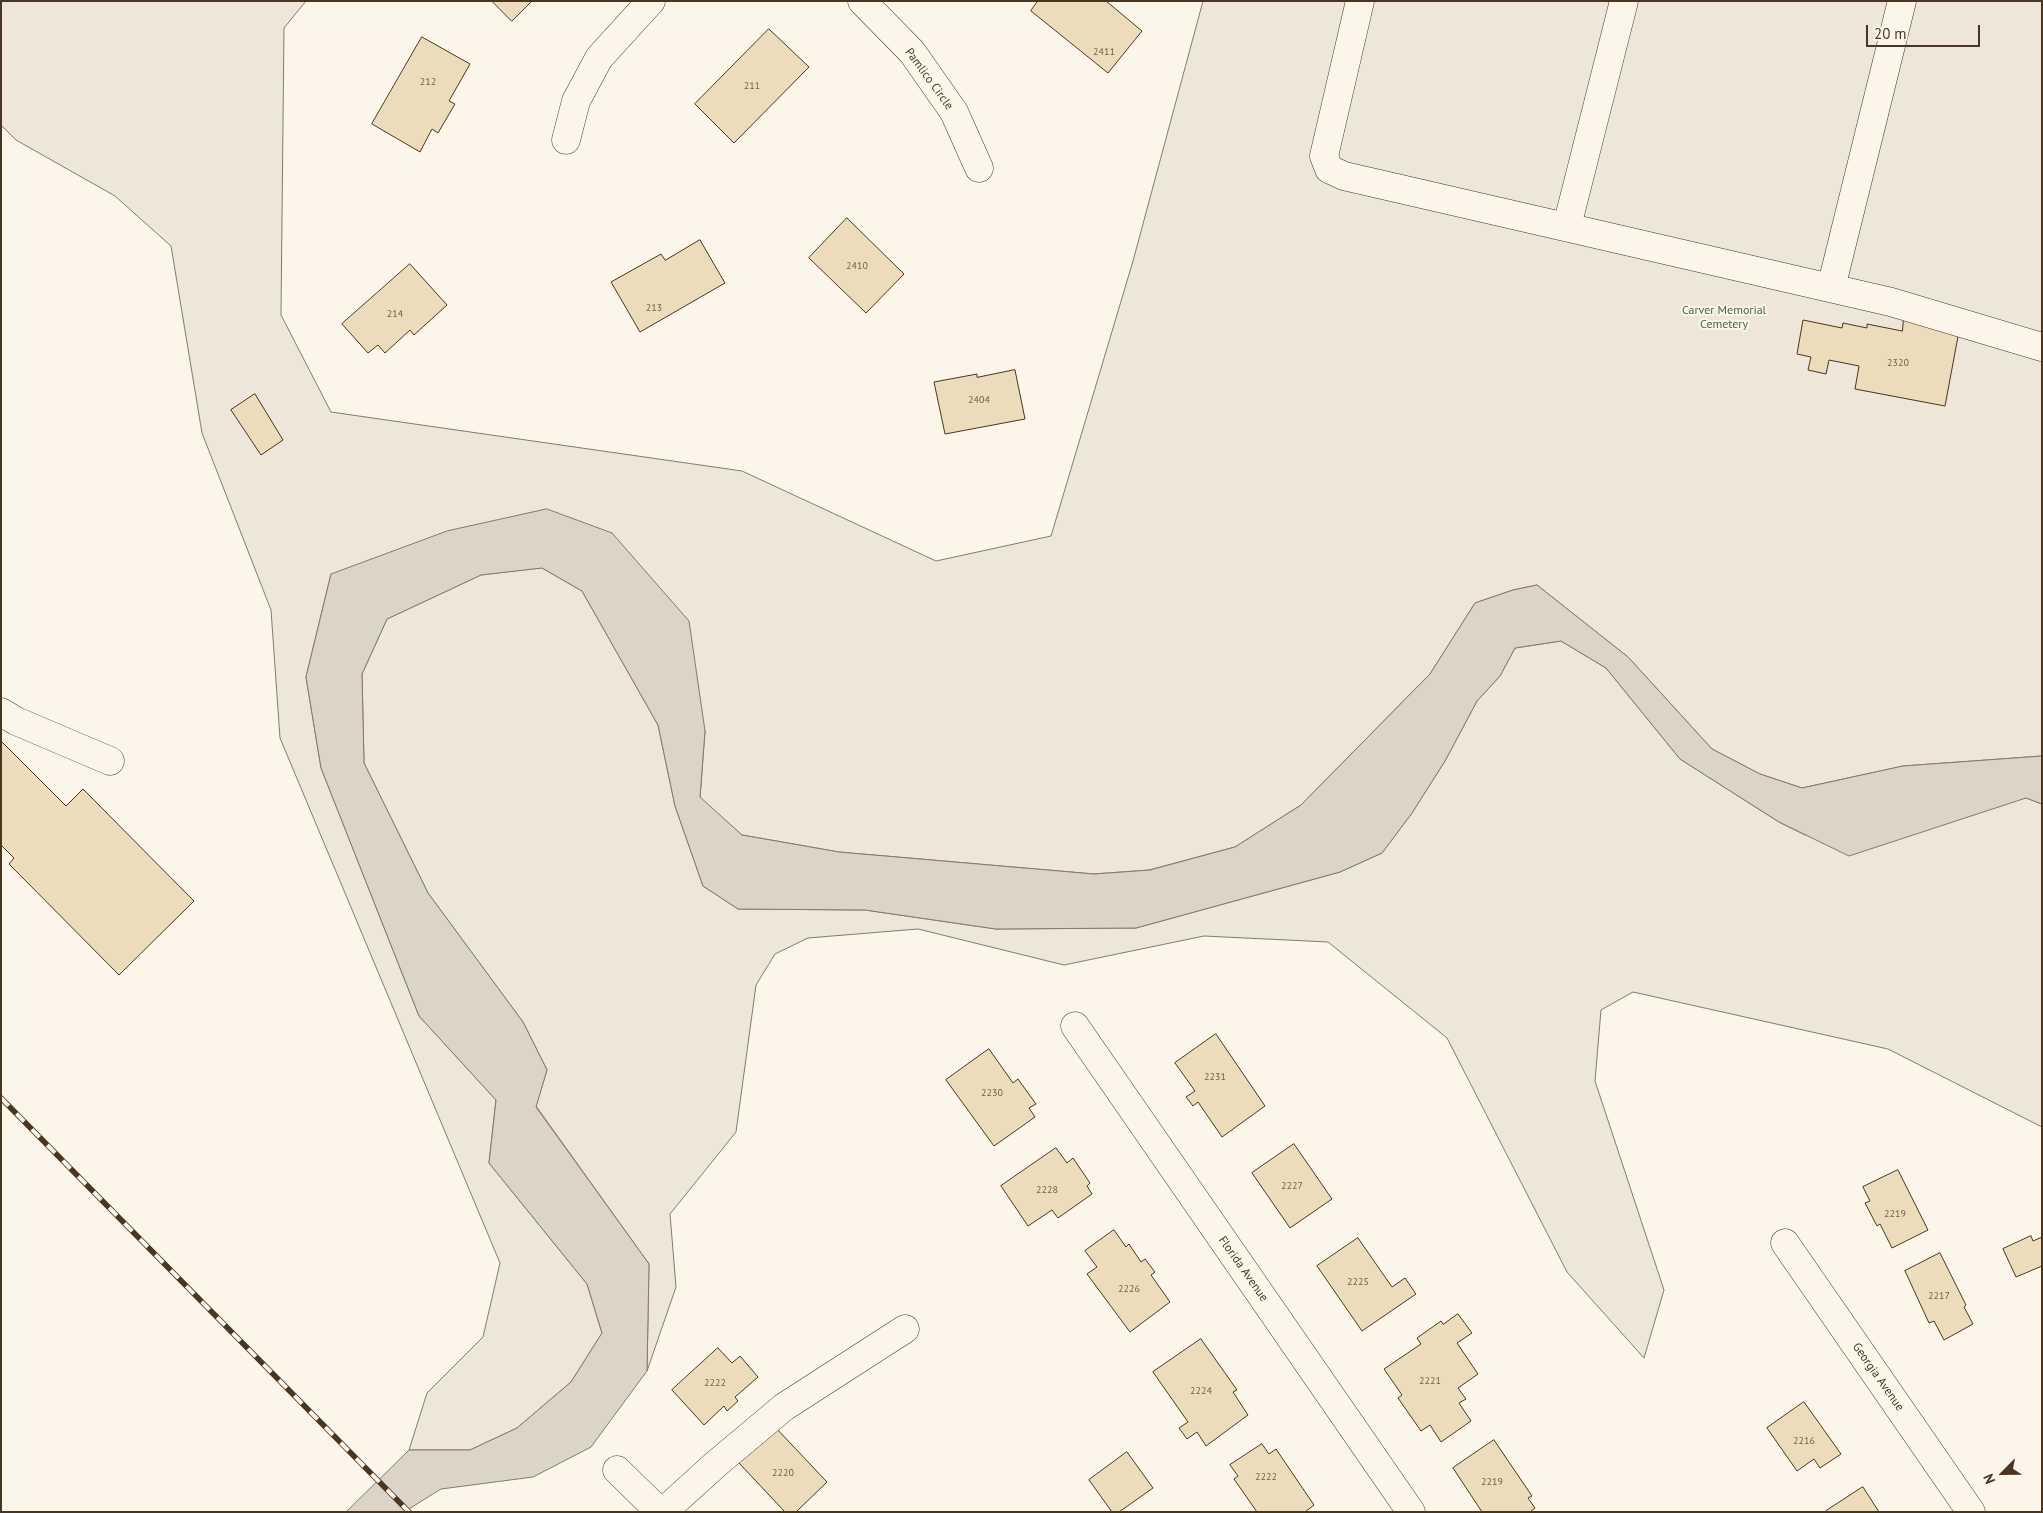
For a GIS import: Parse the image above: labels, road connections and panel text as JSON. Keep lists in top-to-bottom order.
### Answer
{
  "streets": {
    "street": ["Pamlico Circle", "Florida Avenue", "Georgia Avenue"]
  },
  "parks": ["Carver Memorial Cemetery"],
  "house_numbers": [
    "2411",
    "212",
    "211",
    "2410",
    "213",
    "214",
    "2320",
    "2404",
    "2231",
    "2230",
    "2227",
    "2228",
    "2219",
    "2225",
    "2226",
    "2217",
    "2221",
    "2222",
    "2224",
    "2216",
    "2220",
    "2222",
    "2219"
  ],
  "scale_bar": "20 m",
  "north": "bottom left"
}
